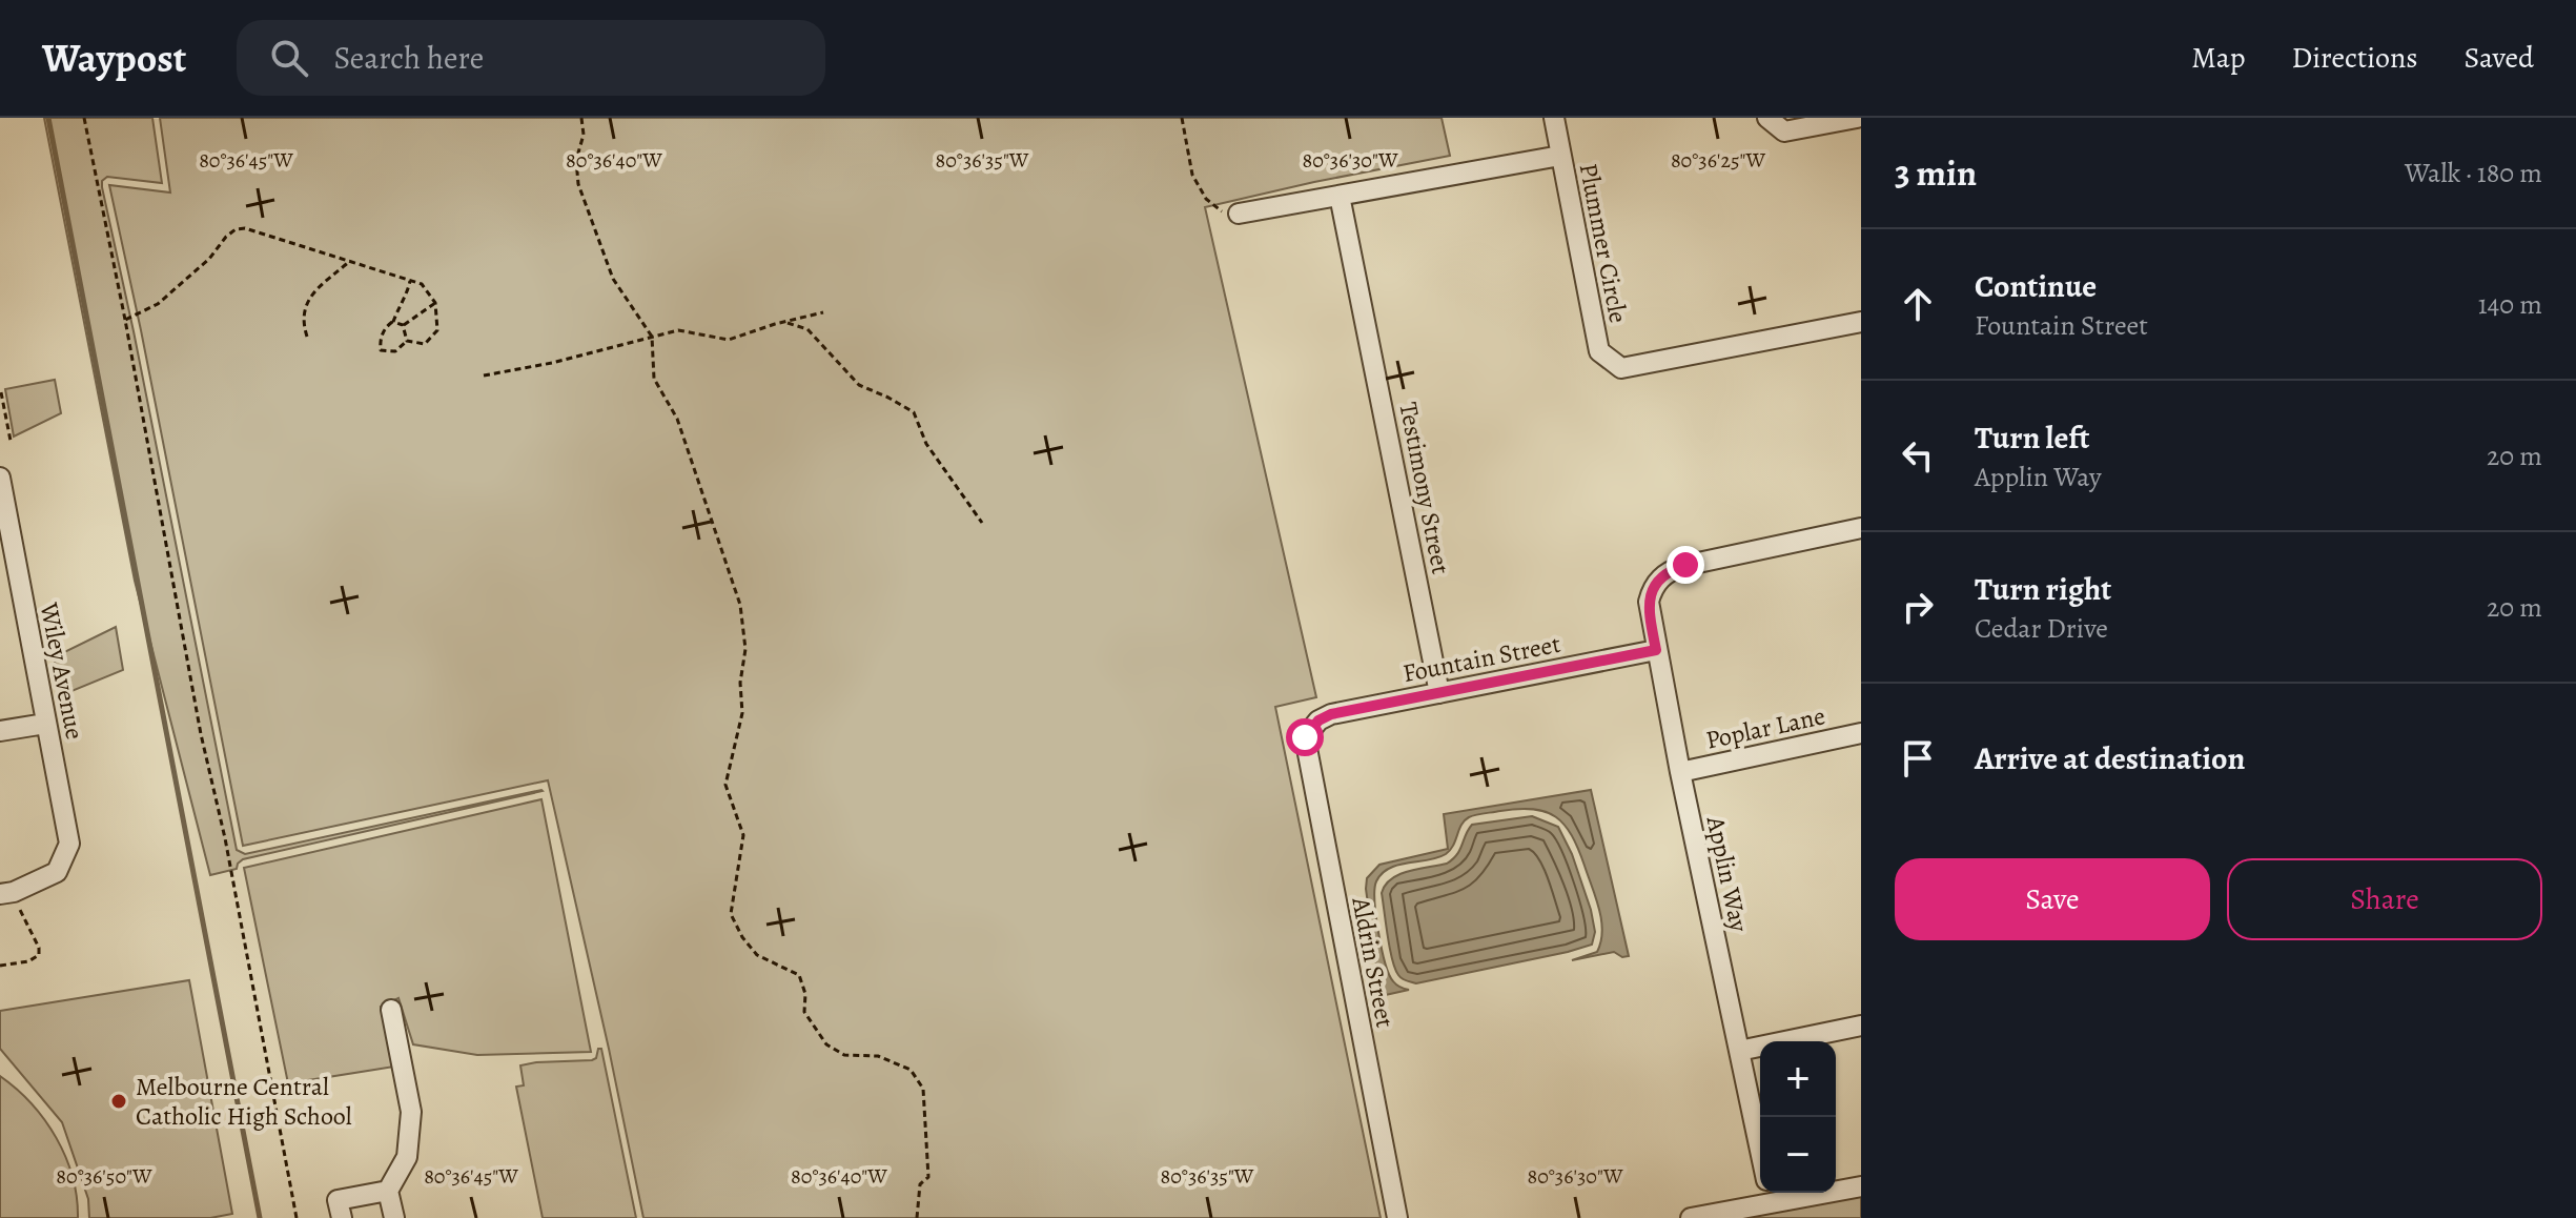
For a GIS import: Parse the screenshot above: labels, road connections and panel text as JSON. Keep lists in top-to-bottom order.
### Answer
{
  "streets": {
    "street": [
      "Plummer Circle",
      "Testimony Street",
      "Fountain Street",
      "Wiley Avenue",
      "Poplar Lane",
      "Applin Way",
      "Aldrin Street"
    ]
  },
  "crossings": [
    ["Testimony Street", "Fountain Street"],
    ["Fountain Street", "Applin Way"],
    ["Fountain Street", "Aldrin Street"],
    ["Poplar Lane", "Applin Way"]
  ],
  "places": ["Melbourne Central Catholic High School"],
  "page": {
    "header": "Waypost",
    "search": "Search here",
    "nav": ["Map", "Directions", "Saved"],
    "heading": ["3 min", "Walk · 180 m"],
    "list": [
      ["Continue", "Fountain Street", "140 m"],
      ["Turn left", "Applin Way", "20 m"],
      ["Turn right", "Cedar Drive", "20 m"],
      "Arrive at destination"
    ],
    "buttons": ["Save", "Share"],
    "map_buttons": ["+", "−"]
  },
  "coordinates": [
    "80°36'45\"W",
    "80°36'40\"W",
    "80°36'35\"W",
    "80°36'30\"W",
    "80°36'25\"W",
    "80°36'50\"W"
  ]
}
